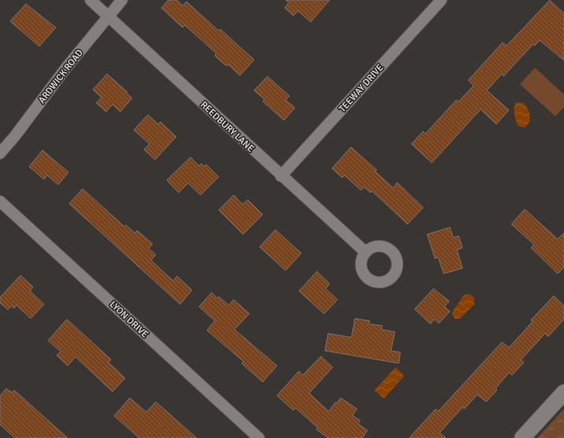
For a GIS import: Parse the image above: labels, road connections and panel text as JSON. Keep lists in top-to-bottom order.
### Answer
{
  "streets": {
    "street": [
      "ARDWICK ROAD",
      "TEEWAY DRIVE",
      "REEDBURY LANE",
      "LYON DRIVE"
    ]
  },
  "crossings": [
    ["ARDWICK ROAD", "REEDBURY LANE"],
    ["TEEWAY DRIVE", "REEDBURY LANE"]
  ]
}
